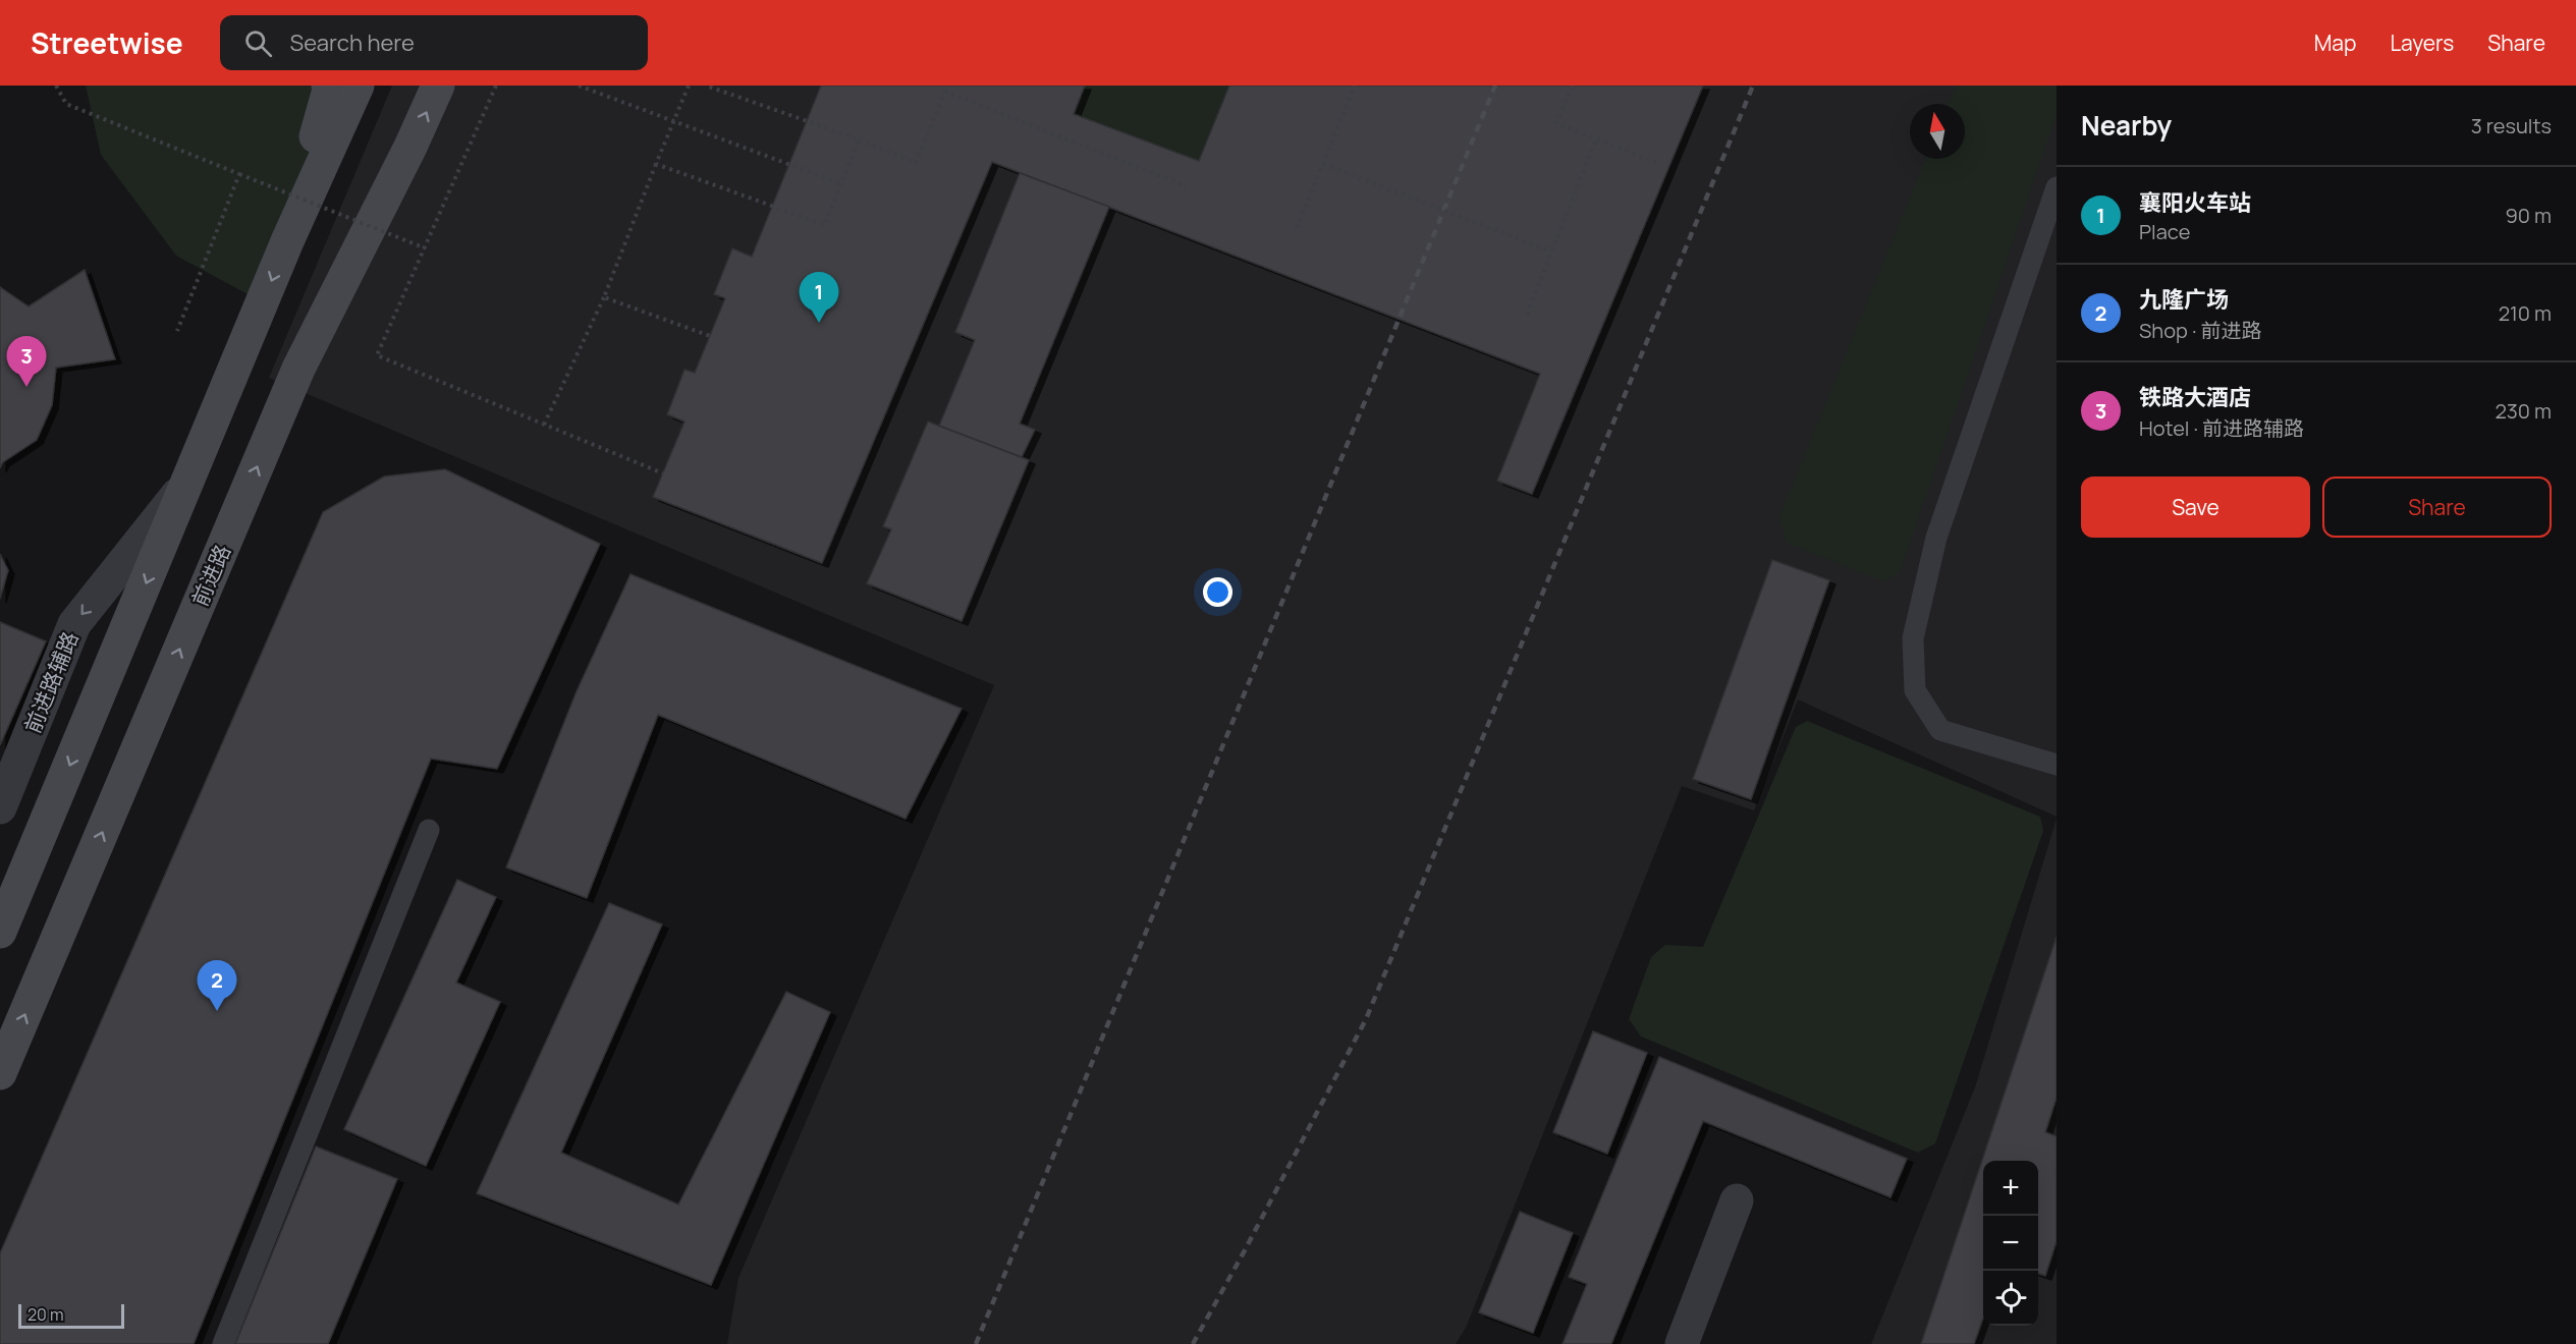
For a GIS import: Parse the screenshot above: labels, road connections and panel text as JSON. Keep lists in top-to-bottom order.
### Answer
{
  "streets": {
    "main road": ["前进路"],
    "street": ["前进路辅路"]
  },
  "one_way": ["前进路辅路"],
  "scale_bar": "20 m",
  "north": "top",
  "page": {
    "header": "Streetwise",
    "search": "Search here",
    "nav": ["Map", "Layers", "Share"],
    "heading": ["Nearby", "3 results"],
    "list": [
      {
        "mark": "1",
        "name": "襄阳火车站",
        "note": "Place",
        "value": "90 m"
      },
      {
        "mark": "2",
        "name": "九隆广场",
        "note": "Shop · 前进路",
        "value": "210 m"
      },
      {
        "mark": "3",
        "name": "铁路大酒店",
        "note": "Hotel · 前进路辅路",
        "value": "230 m"
      }
    ],
    "pins": ["1", "3", "2"],
    "buttons": ["Save", "Share"],
    "map_buttons": ["+", "−"],
    "scale": "20 m"
  }
}
